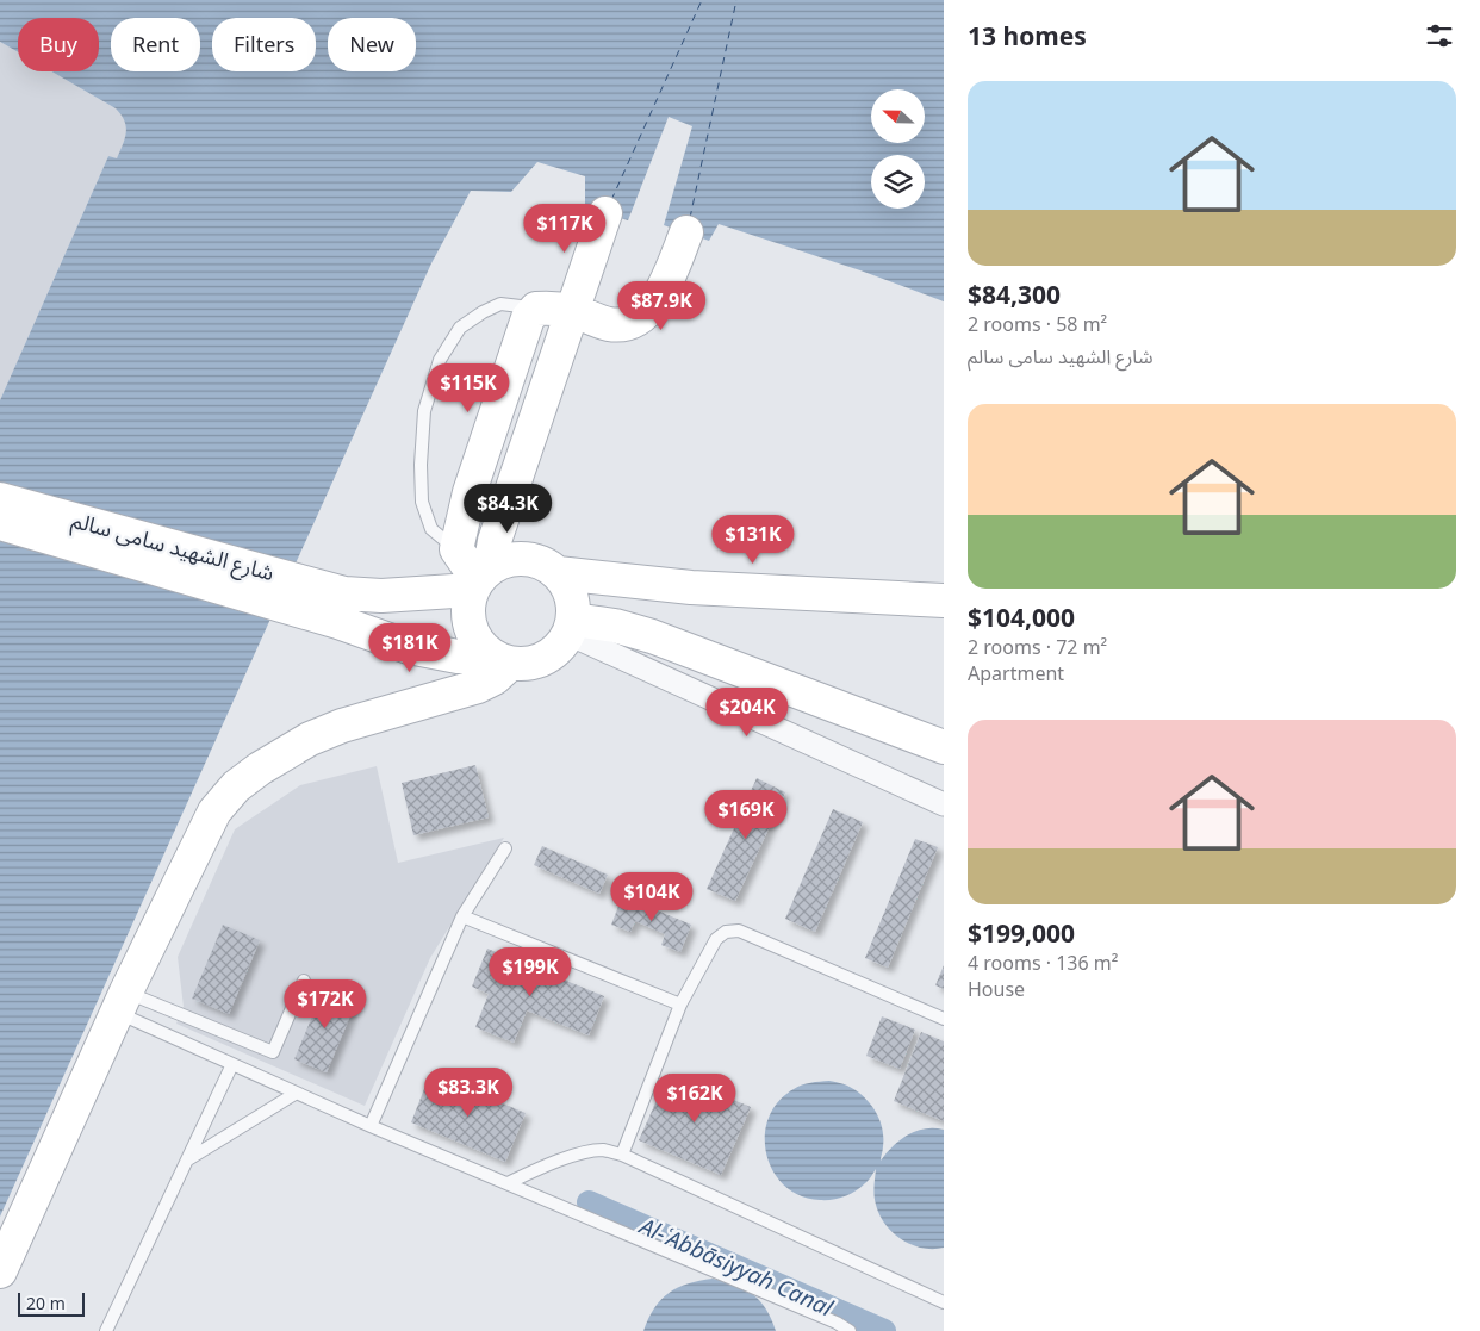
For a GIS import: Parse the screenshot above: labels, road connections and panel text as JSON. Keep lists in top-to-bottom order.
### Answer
{
  "streets": {
    "main road": ["شارع الشهيد سامى سالم"]
  },
  "water": ["Al-ʿAbbāsiyyah Canal"],
  "scale_bar": "20 m",
  "north": "left",
  "page": {
    "heading": "13 homes",
    "chip": [
      "Buy",
      "Rent",
      "Filters",
      "New"
    ],
    "list": [
      {
        "name": "$84,300",
        "note": "2 rooms · 58 m² · شارع الشهيد سامى سالم"
      },
      {
        "name": "$104,000",
        "note": "2 rooms · 72 m² · Apartment"
      },
      {
        "name": "$199,000",
        "note": "4 rooms · 136 m² · House"
      }
    ],
    "price": [
      "$117K",
      "$87.9K",
      "$115K",
      "$84.3K",
      "$131K",
      "$181K",
      "$204K",
      "$169K",
      "$104K",
      "$199K",
      "$172K",
      "$83.3K",
      "$162K"
    ],
    "scale": "20 m"
  }
}
